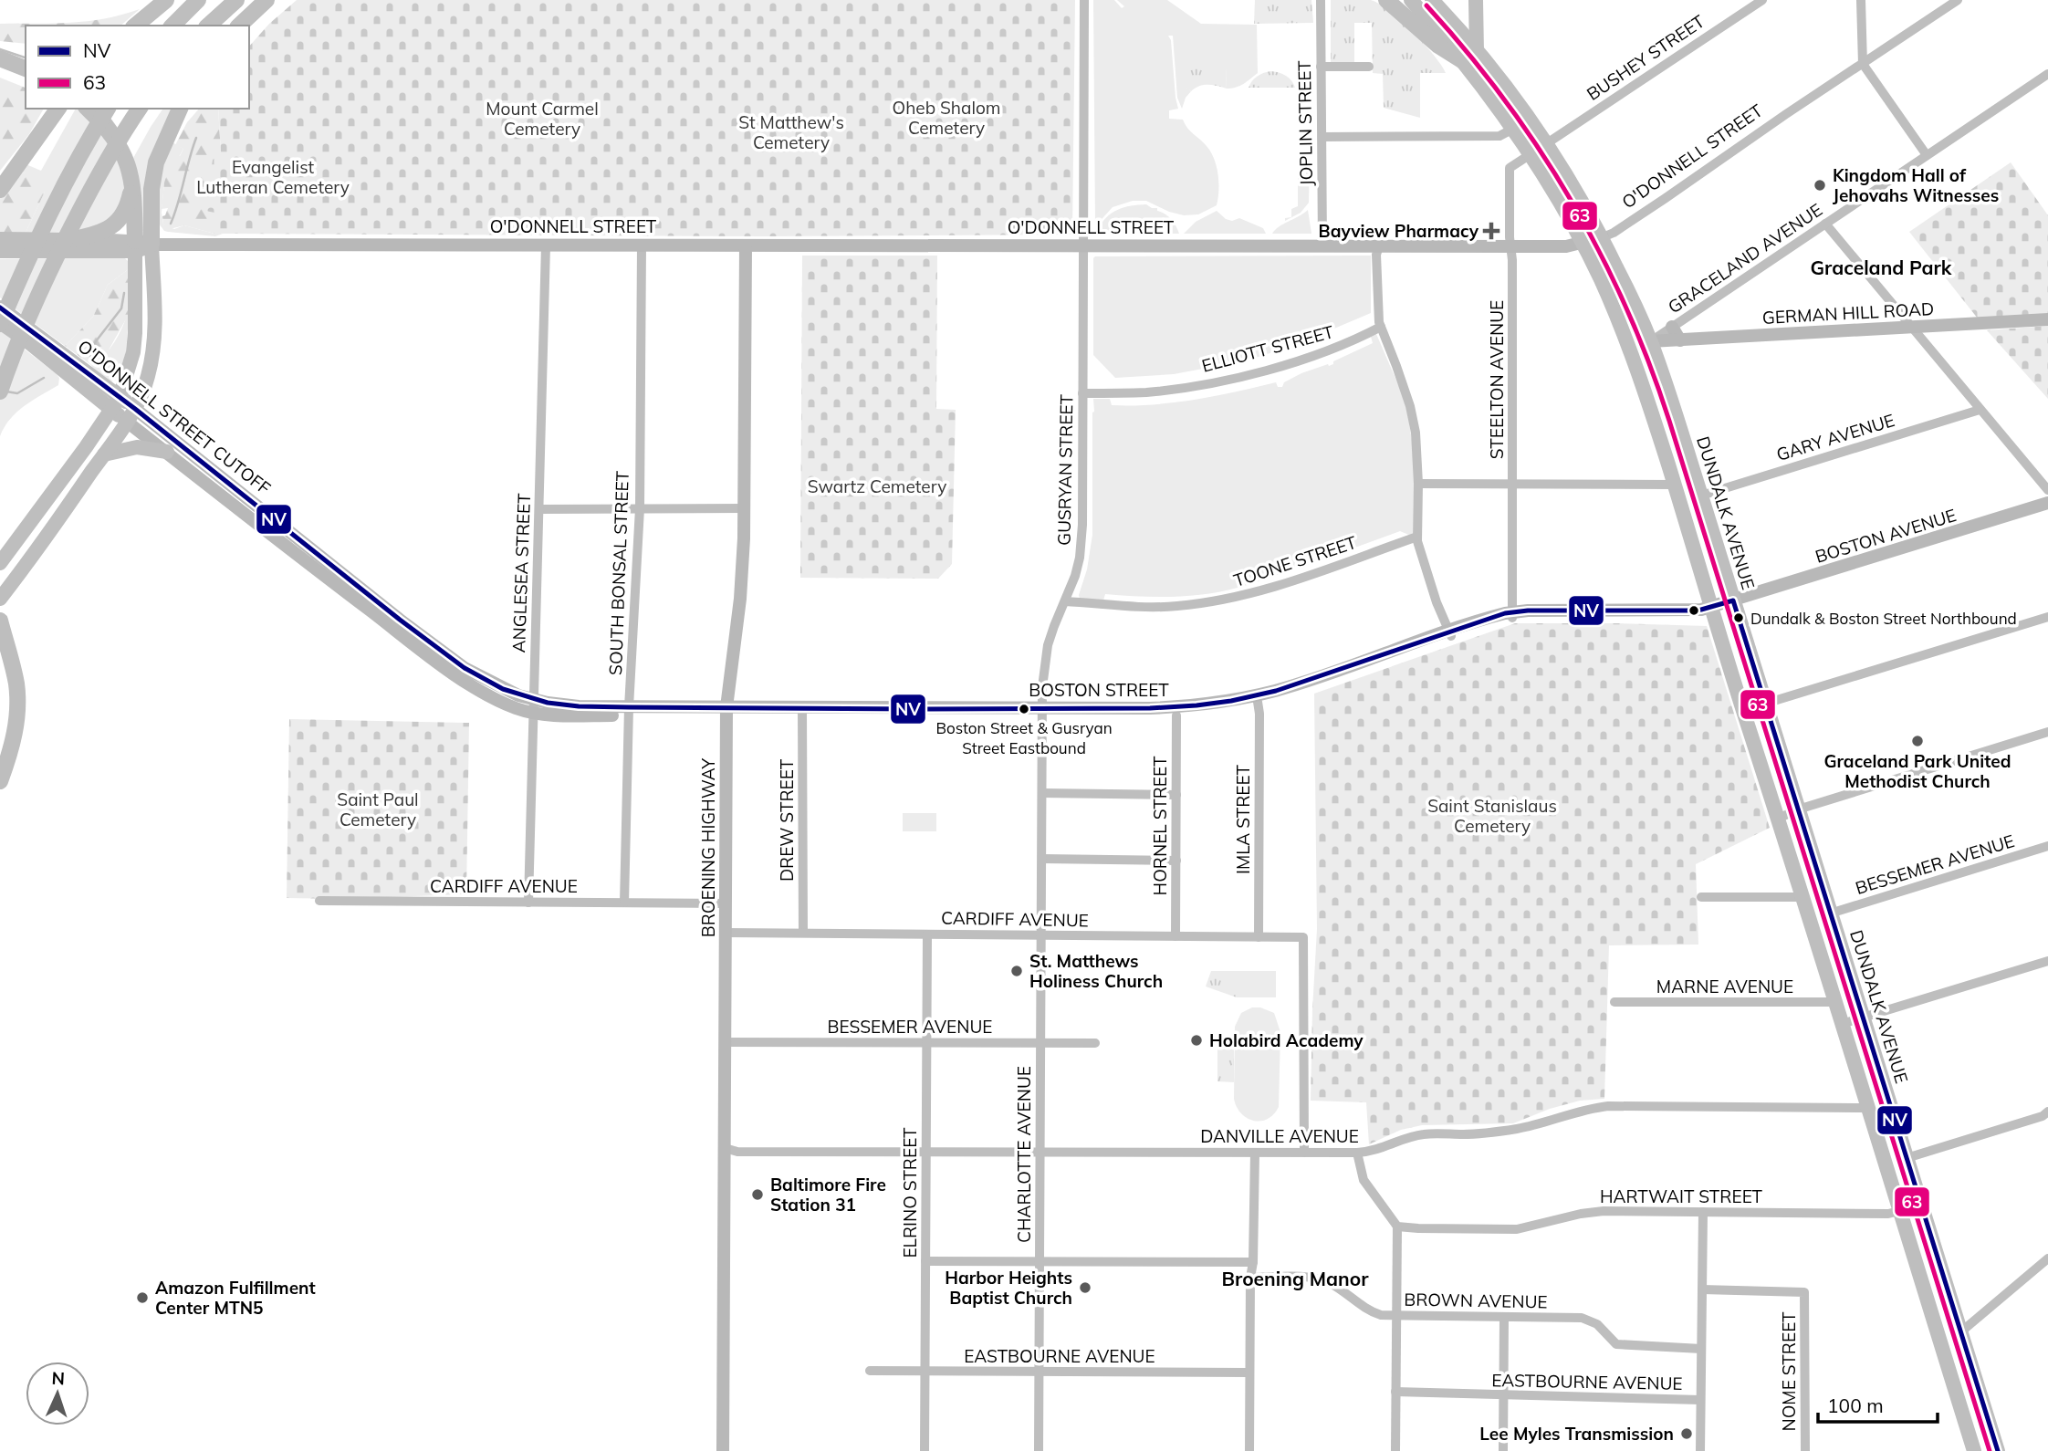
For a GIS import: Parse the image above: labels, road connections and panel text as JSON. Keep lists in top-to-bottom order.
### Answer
{
  "streets": {
    "main road": ["O'DONNELL STREET", "O'DONNELL STREET CUTOFF", "DUNDALK AVENUE"],
    "street": [
      "BUSHEY STREET",
      "JOPLIN STREET",
      "GRACELAND AVENUE",
      "GERMAN HILL ROAD",
      "ELLIOTT STREET",
      "STEELTON AVENUE",
      "GARY AVENUE",
      "GUSRYAN STREET",
      "BOSTON AVENUE",
      "TOONE STREET",
      "ANGLESEA STREET",
      "SOUTH BONSAL STREET",
      "BOSTON STREET",
      "IMLA STREET",
      "DREW STREET",
      "HORNEL STREET",
      "BROENING HIGHWAY",
      "BESSEMER AVENUE",
      "CARDIFF AVENUE",
      "MARNE AVENUE",
      "DANVILLE AVENUE",
      "CHARLOTTE AVENUE",
      "ELRINO STREET",
      "HARTWAIT STREET",
      "BROWN AVENUE",
      "EASTBOURNE AVENUE",
      "NOME STREET"
    ]
  },
  "crossings": [
    ["BUSHEY STREET", "DUNDALK AVENUE"],
    ["JOPLIN STREET", "O'DONNELL STREET"],
    ["O'DONNELL STREET", "STEELTON AVENUE"],
    ["O'DONNELL STREET", "GUSRYAN STREET"],
    ["O'DONNELL STREET", "DUNDALK AVENUE"],
    ["O'DONNELL STREET", "ANGLESEA STREET"],
    ["O'DONNELL STREET", "SOUTH BONSAL STREET"],
    ["O'DONNELL STREET", "BROENING HIGHWAY"],
    ["GRACELAND AVENUE", "GERMAN HILL ROAD"],
    ["GRACELAND AVENUE", "DUNDALK AVENUE"],
    ["GERMAN HILL ROAD", "DUNDALK AVENUE"],
    ["ELLIOTT STREET", "GUSRYAN STREET"],
    ["STEELTON AVENUE", "BOSTON STREET"],
    ["O'DONNELL STREET CUTOFF", "BOSTON STREET"],
    ["GARY AVENUE", "DUNDALK AVENUE"],
    ["GUSRYAN STREET", "TOONE STREET"],
    ["GUSRYAN STREET", "BOSTON STREET"],
    ["GUSRYAN STREET", "CARDIFF AVENUE"],
    ["GUSRYAN STREET", "CHARLOTTE AVENUE"],
    ["DUNDALK AVENUE", "BOSTON AVENUE"],
    ["DUNDALK AVENUE", "BESSEMER AVENUE"],
    ["DUNDALK AVENUE", "HARTWAIT STREET"],
    ["BOSTON AVENUE", "BOSTON STREET"],
    ["ANGLESEA STREET", "BOSTON STREET"],
    ["ANGLESEA STREET", "CARDIFF AVENUE"],
    ["SOUTH BONSAL STREET", "BOSTON STREET"],
    ["SOUTH BONSAL STREET", "CARDIFF AVENUE"],
    ["BOSTON STREET", "IMLA STREET"],
    ["BOSTON STREET", "DREW STREET"],
    ["BOSTON STREET", "HORNEL STREET"],
    ["BOSTON STREET", "BROENING HIGHWAY"],
    ["IMLA STREET", "CARDIFF AVENUE"],
    ["DREW STREET", "CARDIFF AVENUE"],
    ["HORNEL STREET", "CARDIFF AVENUE"],
    ["BROENING HIGHWAY", "BESSEMER AVENUE"],
    ["BROENING HIGHWAY", "CARDIFF AVENUE"],
    ["BROENING HIGHWAY", "DANVILLE AVENUE"],
    ["BESSEMER AVENUE", "CHARLOTTE AVENUE"],
    ["BESSEMER AVENUE", "ELRINO STREET"],
    ["CARDIFF AVENUE", "DANVILLE AVENUE"],
    ["CARDIFF AVENUE", "CHARLOTTE AVENUE"],
    ["CARDIFF AVENUE", "ELRINO STREET"],
    ["DANVILLE AVENUE", "CHARLOTTE AVENUE"],
    ["DANVILLE AVENUE", "ELRINO STREET"],
    ["CHARLOTTE AVENUE", "EASTBOURNE AVENUE"],
    ["ELRINO STREET", "EASTBOURNE AVENUE"]
  ],
  "districts": ["Graceland Park", "Broening Manor"],
  "parks": [
    "Oheb Shalom Cemetery",
    "Mount Carmel Cemetery",
    "St Matthew's Cemetery",
    "Evangelist Lutheran Cemetery",
    "Swartz Cemetery",
    "Saint Paul Cemetery",
    "Saint Stanislaus Cemetery"
  ],
  "places": {
    "other": [
      "Kingdom Hall of Jehovahs Witnesses",
      "Dundalk & Boston Street Northbound",
      "Boston Street & Gusryan Street Eastbound",
      "Graceland Park United Methodist Church",
      "St. Matthews Holiness Church",
      "Holabird Academy",
      "Baltimore Fire Station 31",
      "Harbor Heights Baptist Church",
      "Amazon Fulfillment Center MTN5",
      "Lee Myles Transmission"
    ],
    "health": ["Bayview Pharmacy"]
  },
  "lines": ["transit line 63", "transit line NV"],
  "legend": ["NV", "63"],
  "scale_bar": "100 m",
  "north": "top"
}
